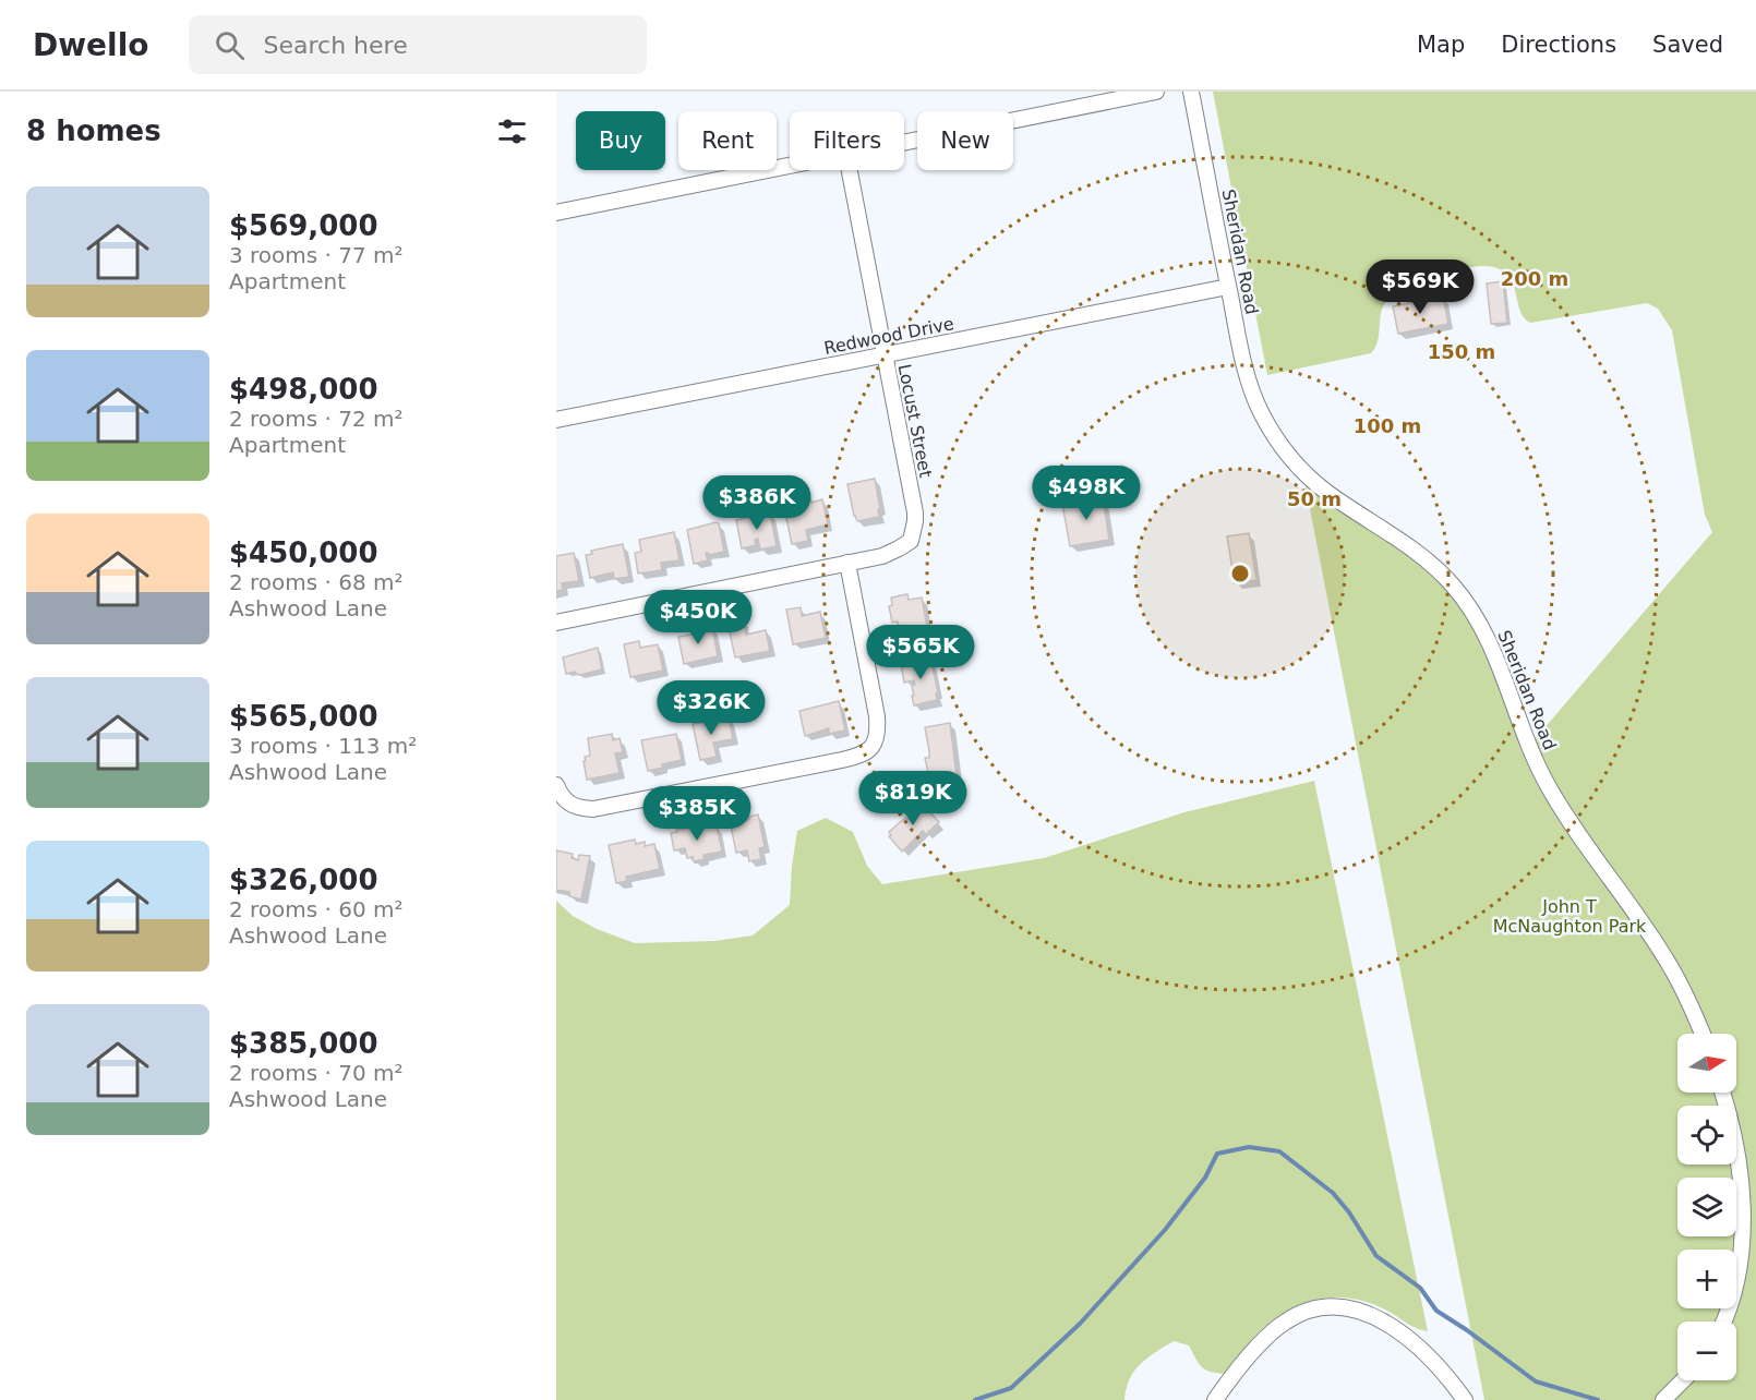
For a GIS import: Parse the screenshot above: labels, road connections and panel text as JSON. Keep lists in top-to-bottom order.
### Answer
{
  "streets": {
    "street": ["Sheridan Road", "Redwood Drive", "Locust Street"]
  },
  "crossings": [
    ["Sheridan Road", "Redwood Drive"],
    ["Redwood Drive", "Locust Street"]
  ],
  "parks": ["John T McNaughton Park"],
  "north": "right",
  "page": {
    "header": "Dwello",
    "search": "Search here",
    "nav": ["Map", "Directions", "Saved"],
    "heading": "8 homes",
    "chip": [
      "Buy",
      "Rent",
      "Filters",
      "New"
    ],
    "list": [
      {
        "name": "$569,000",
        "note": "3 rooms · 77 m² · Apartment"
      },
      {
        "name": "$498,000",
        "note": "2 rooms · 72 m² · Apartment"
      },
      {
        "name": "$450,000",
        "note": "2 rooms · 68 m² · Ashwood Lane"
      },
      {
        "name": "$565,000",
        "note": "3 rooms · 113 m² · Ashwood Lane"
      },
      {
        "name": "$326,000",
        "note": "2 rooms · 60 m² · Ashwood Lane"
      },
      {
        "name": "$385,000",
        "note": "2 rooms · 70 m² · Ashwood Lane"
      }
    ],
    "price": [
      "$569K",
      "$498K",
      "$386K",
      "$450K",
      "$565K",
      "$326K",
      "$819K",
      "$385K"
    ],
    "map_buttons": ["+", "−"]
  },
  "rings": [
    "200 m",
    "150 m",
    "100 m",
    "50 m"
  ]
}
